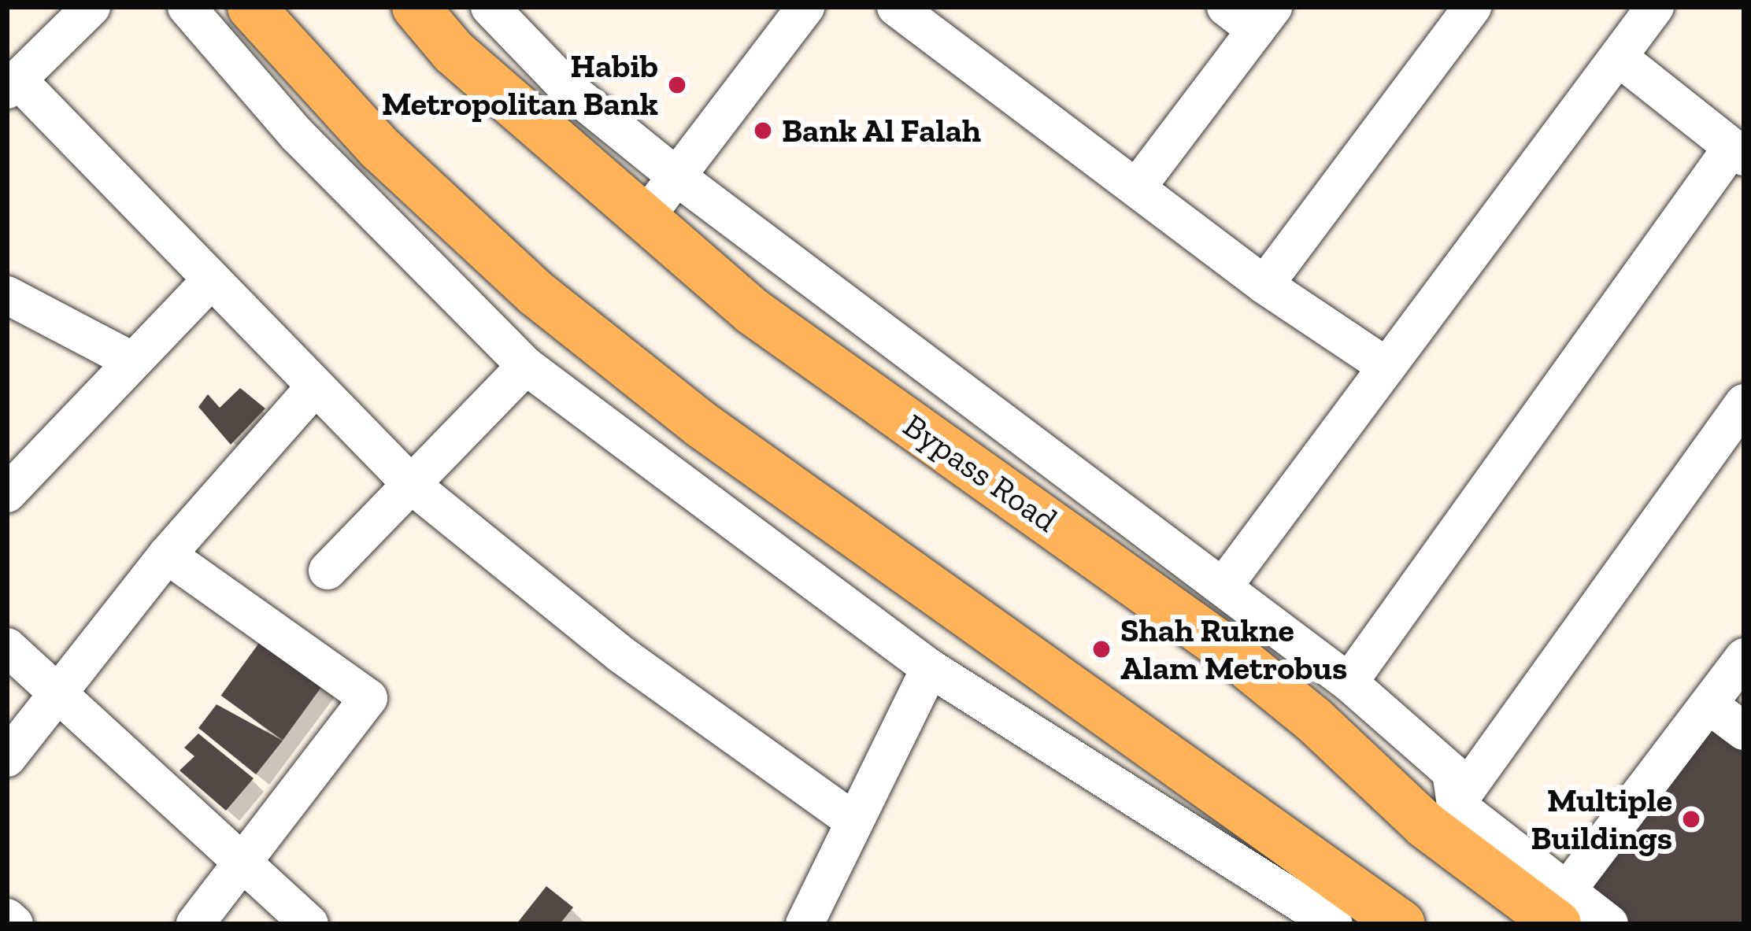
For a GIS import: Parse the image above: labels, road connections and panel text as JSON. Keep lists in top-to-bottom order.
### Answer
{
  "streets": {
    "main road": ["Bypass Road"]
  },
  "places": [
    "Habib Metropolitan Bank",
    "Bank Al Falah",
    "Shah Rukne Alam Metrobus",
    "Multiple Buildings"
  ]
}
